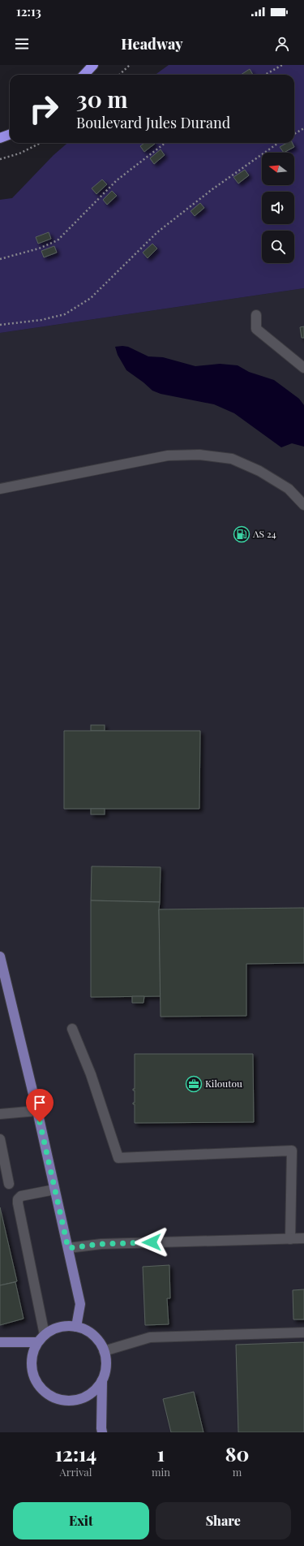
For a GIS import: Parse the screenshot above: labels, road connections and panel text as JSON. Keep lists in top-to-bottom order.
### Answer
{
  "places": {
    "fuel station": ["AS 24"],
    "office": ["Kiloutou"]
  },
  "north": "left",
  "page": {
    "status": "12:13",
    "header": "Headway",
    "turn": ["30 m", "Boulevard Jules Durand"],
    "eta": [
      "12:14",
      "Arrival",
      "1",
      "min",
      "80",
      "m"
    ],
    "buttons": ["Exit", "Share"]
  }
}
